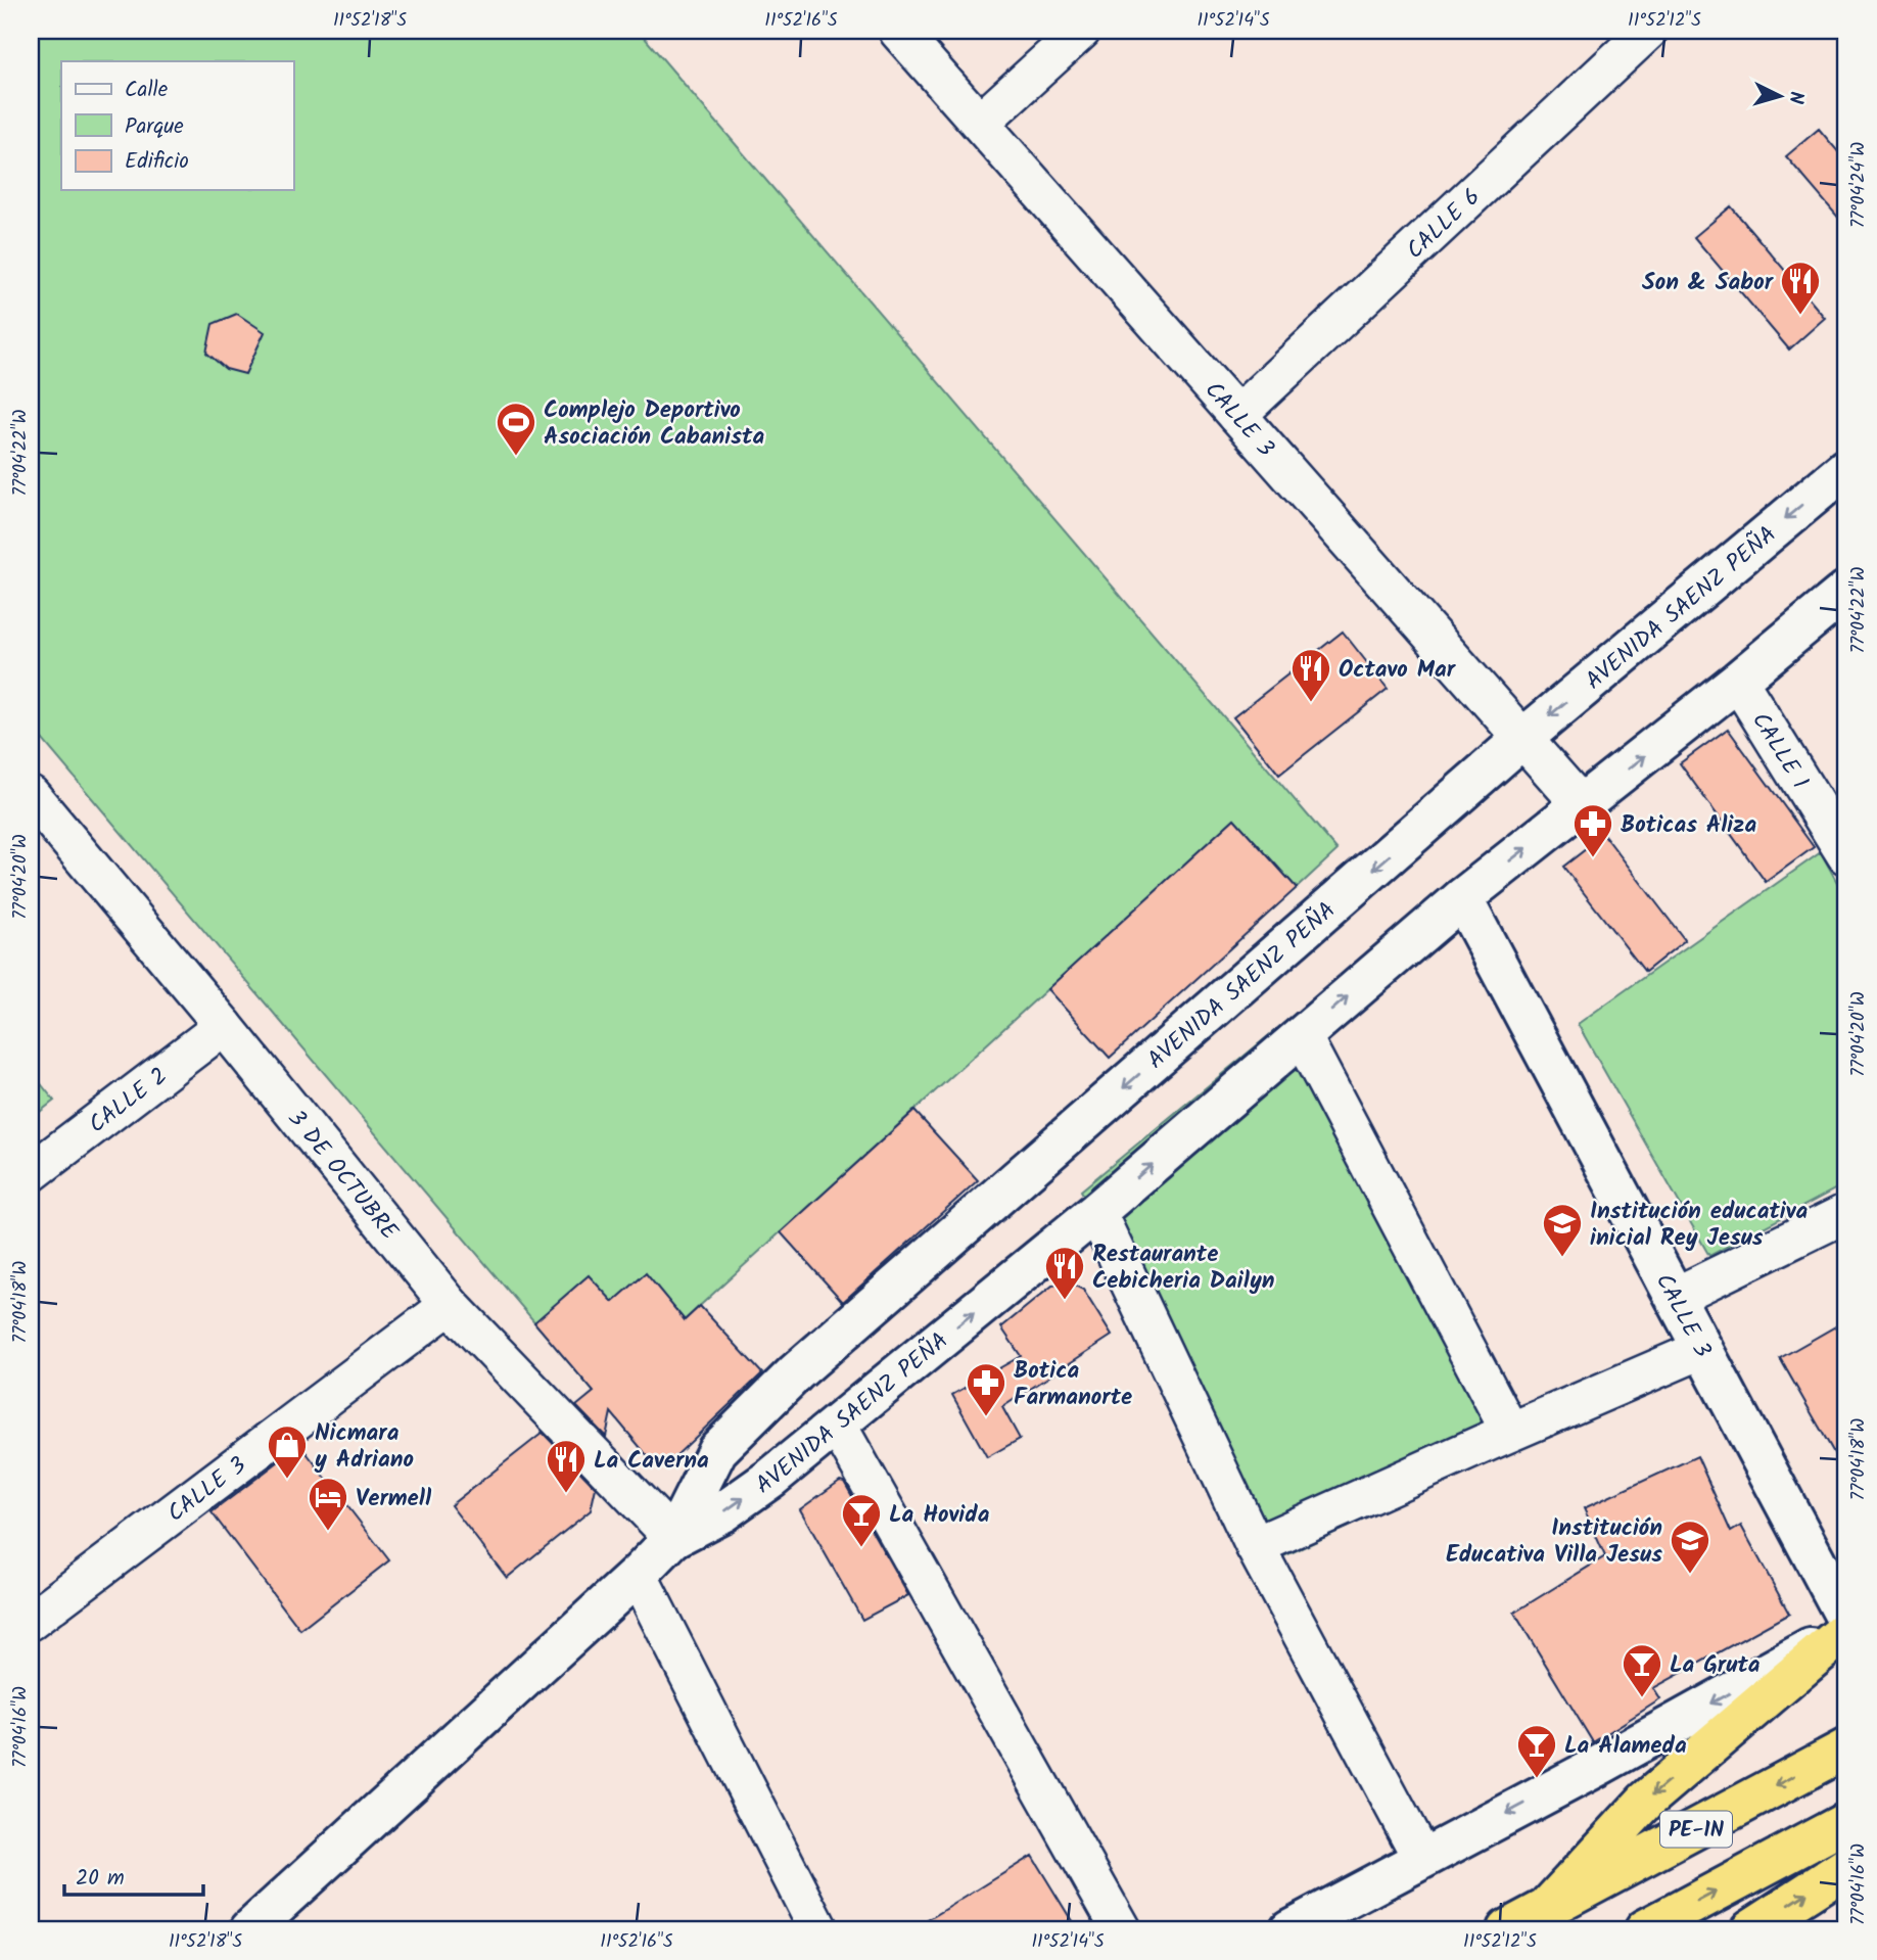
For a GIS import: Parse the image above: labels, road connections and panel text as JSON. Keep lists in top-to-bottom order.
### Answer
{
  "streets": {
    "highway": ["PE-1N"],
    "main road": ["CALLE 3", "AVENIDA SAENZ PEÑA"],
    "street": [
      "CALLE 6",
      "CALLE 1",
      "CALLE 2",
      "3 DE OCTUBRE"
    ]
  },
  "crossings": [
    ["CALLE 6", "CALLE 3"],
    ["CALLE 3", "AVENIDA SAENZ PEÑA"],
    ["CALLE 3", "3 DE OCTUBRE"],
    ["AVENIDA SAENZ PEÑA", "CALLE 1"],
    ["AVENIDA SAENZ PEÑA", "3 DE OCTUBRE"],
    ["CALLE 2", "3 DE OCTUBRE"]
  ],
  "places": {
    "restaurant": [
      "Son & Sabor",
      "Octavo Mar",
      "Restaurante Cebicheria Dailyn",
      "La Caverna"
    ],
    "sports": ["Complejo Deportivo Asociación Cabanista"],
    "pharmacy": ["Boticas Aliza", "Botica Farmanorte"],
    "school or university": ["Institución educativa inicial Rey Jesus", "Institución Educativa Villa Jesus"],
    "shop": ["Nicmara y Adriano"],
    "hotel": ["Vermell"],
    "bar": ["La Hovida", "La Gruta", "La Alameda"]
  },
  "legend": ["Calle", "Parque", "Edificio"],
  "scale_bar": "20 m",
  "north": "right",
  "coordinates": [
    "11°52'18\"S",
    "11°52'16\"S",
    "11°52'14\"S",
    "11°52'12\"S",
    "77°04'24\"W",
    "77°04'22\"W",
    "77°04'20\"W",
    "77°04'18\"W",
    "77°04'16\"W"
  ]
}
